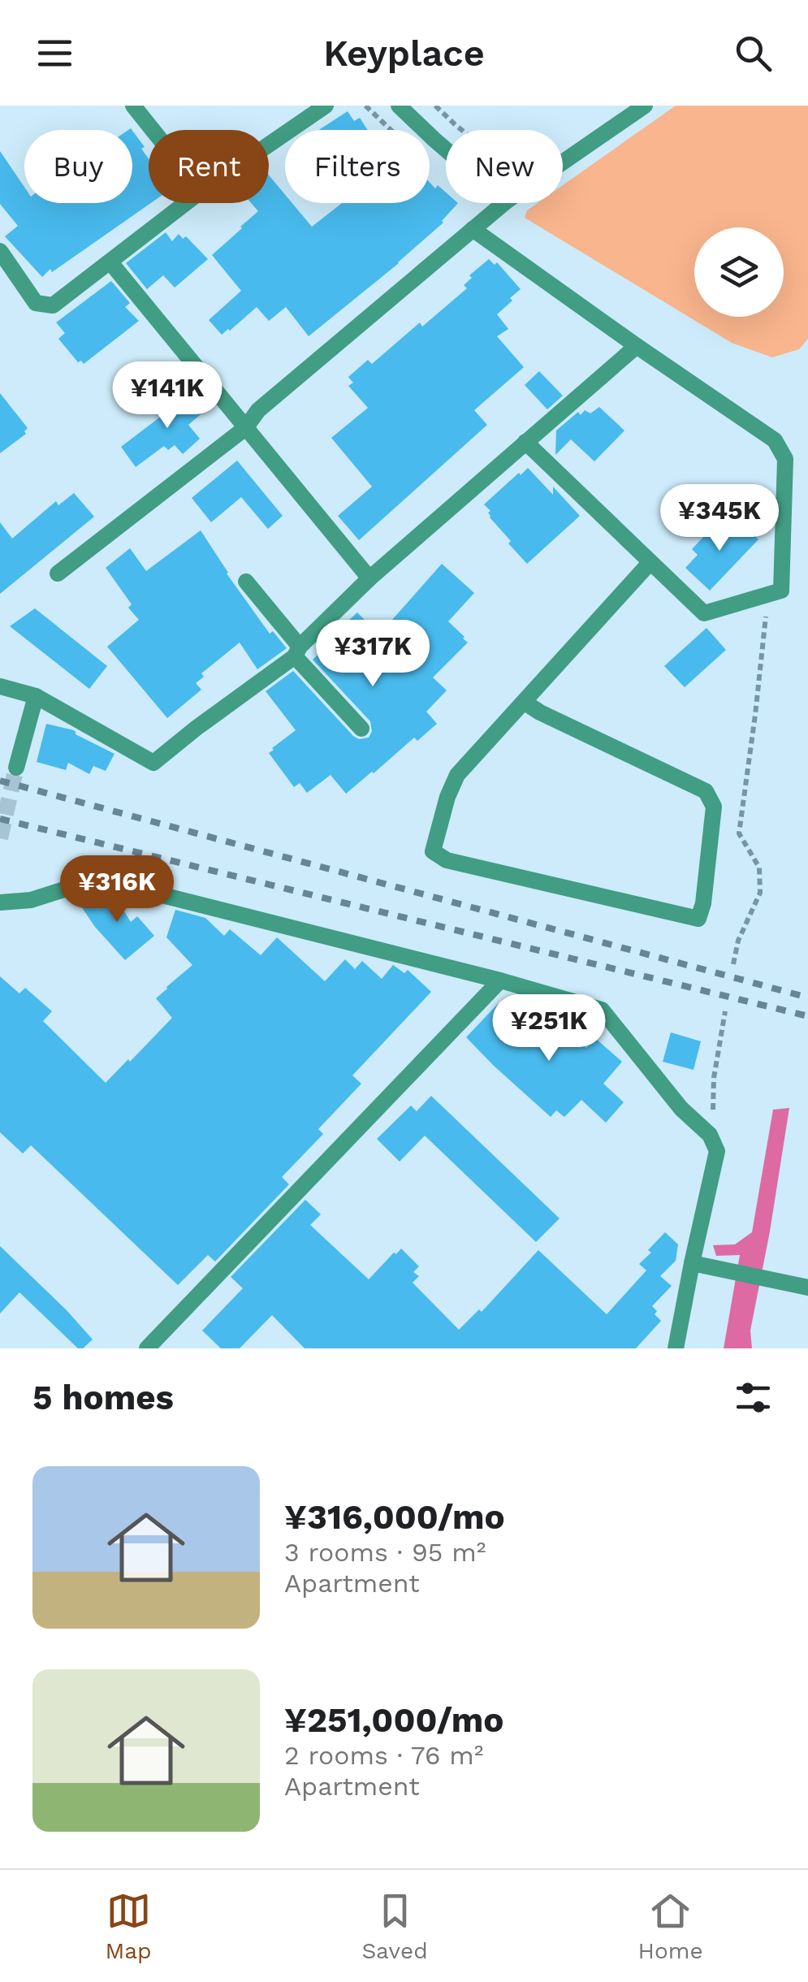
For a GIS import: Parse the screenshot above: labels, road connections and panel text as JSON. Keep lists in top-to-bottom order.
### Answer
{
  "page": {
    "header": "Keyplace",
    "chip": [
      "Buy",
      "Rent",
      "Filters",
      "New"
    ],
    "price": [
      "¥141K",
      "¥345K",
      "¥317K",
      "¥316K",
      "¥251K"
    ],
    "heading": "5 homes",
    "list": [
      {
        "name": "¥316,000/mo",
        "note": "3 rooms · 95 m² · Apartment"
      },
      {
        "name": "¥251,000/mo",
        "note": "2 rooms · 76 m² · Apartment"
      }
    ],
    "tabs": ["Map", "Saved", "Home"]
  }
}
